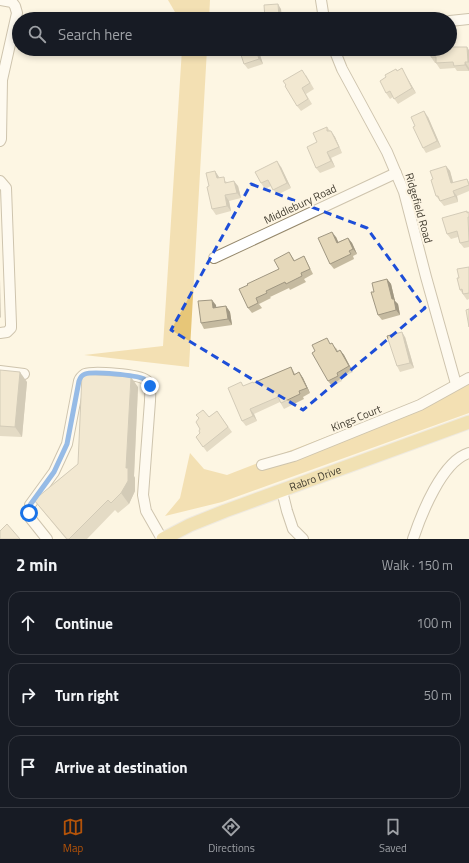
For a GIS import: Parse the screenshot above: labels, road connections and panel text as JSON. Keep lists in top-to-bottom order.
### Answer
{
  "streets": {
    "main road": ["Rabro Drive"],
    "street": ["Middlebury Road", "Ridgefield Road", "Kings Court"]
  },
  "crossings": [
    ["Middlebury Road", "Ridgefield Road"],
    ["Ridgefield Road", "Kings Court"]
  ],
  "page": {
    "search": "Search here",
    "heading": ["2 min", "Walk · 150 m"],
    "list": [
      ["Continue", "100 m"],
      ["Turn right", "50 m"],
      "Arrive at destination"
    ],
    "nav": ["Map", "Directions", "Saved"]
  }
}
